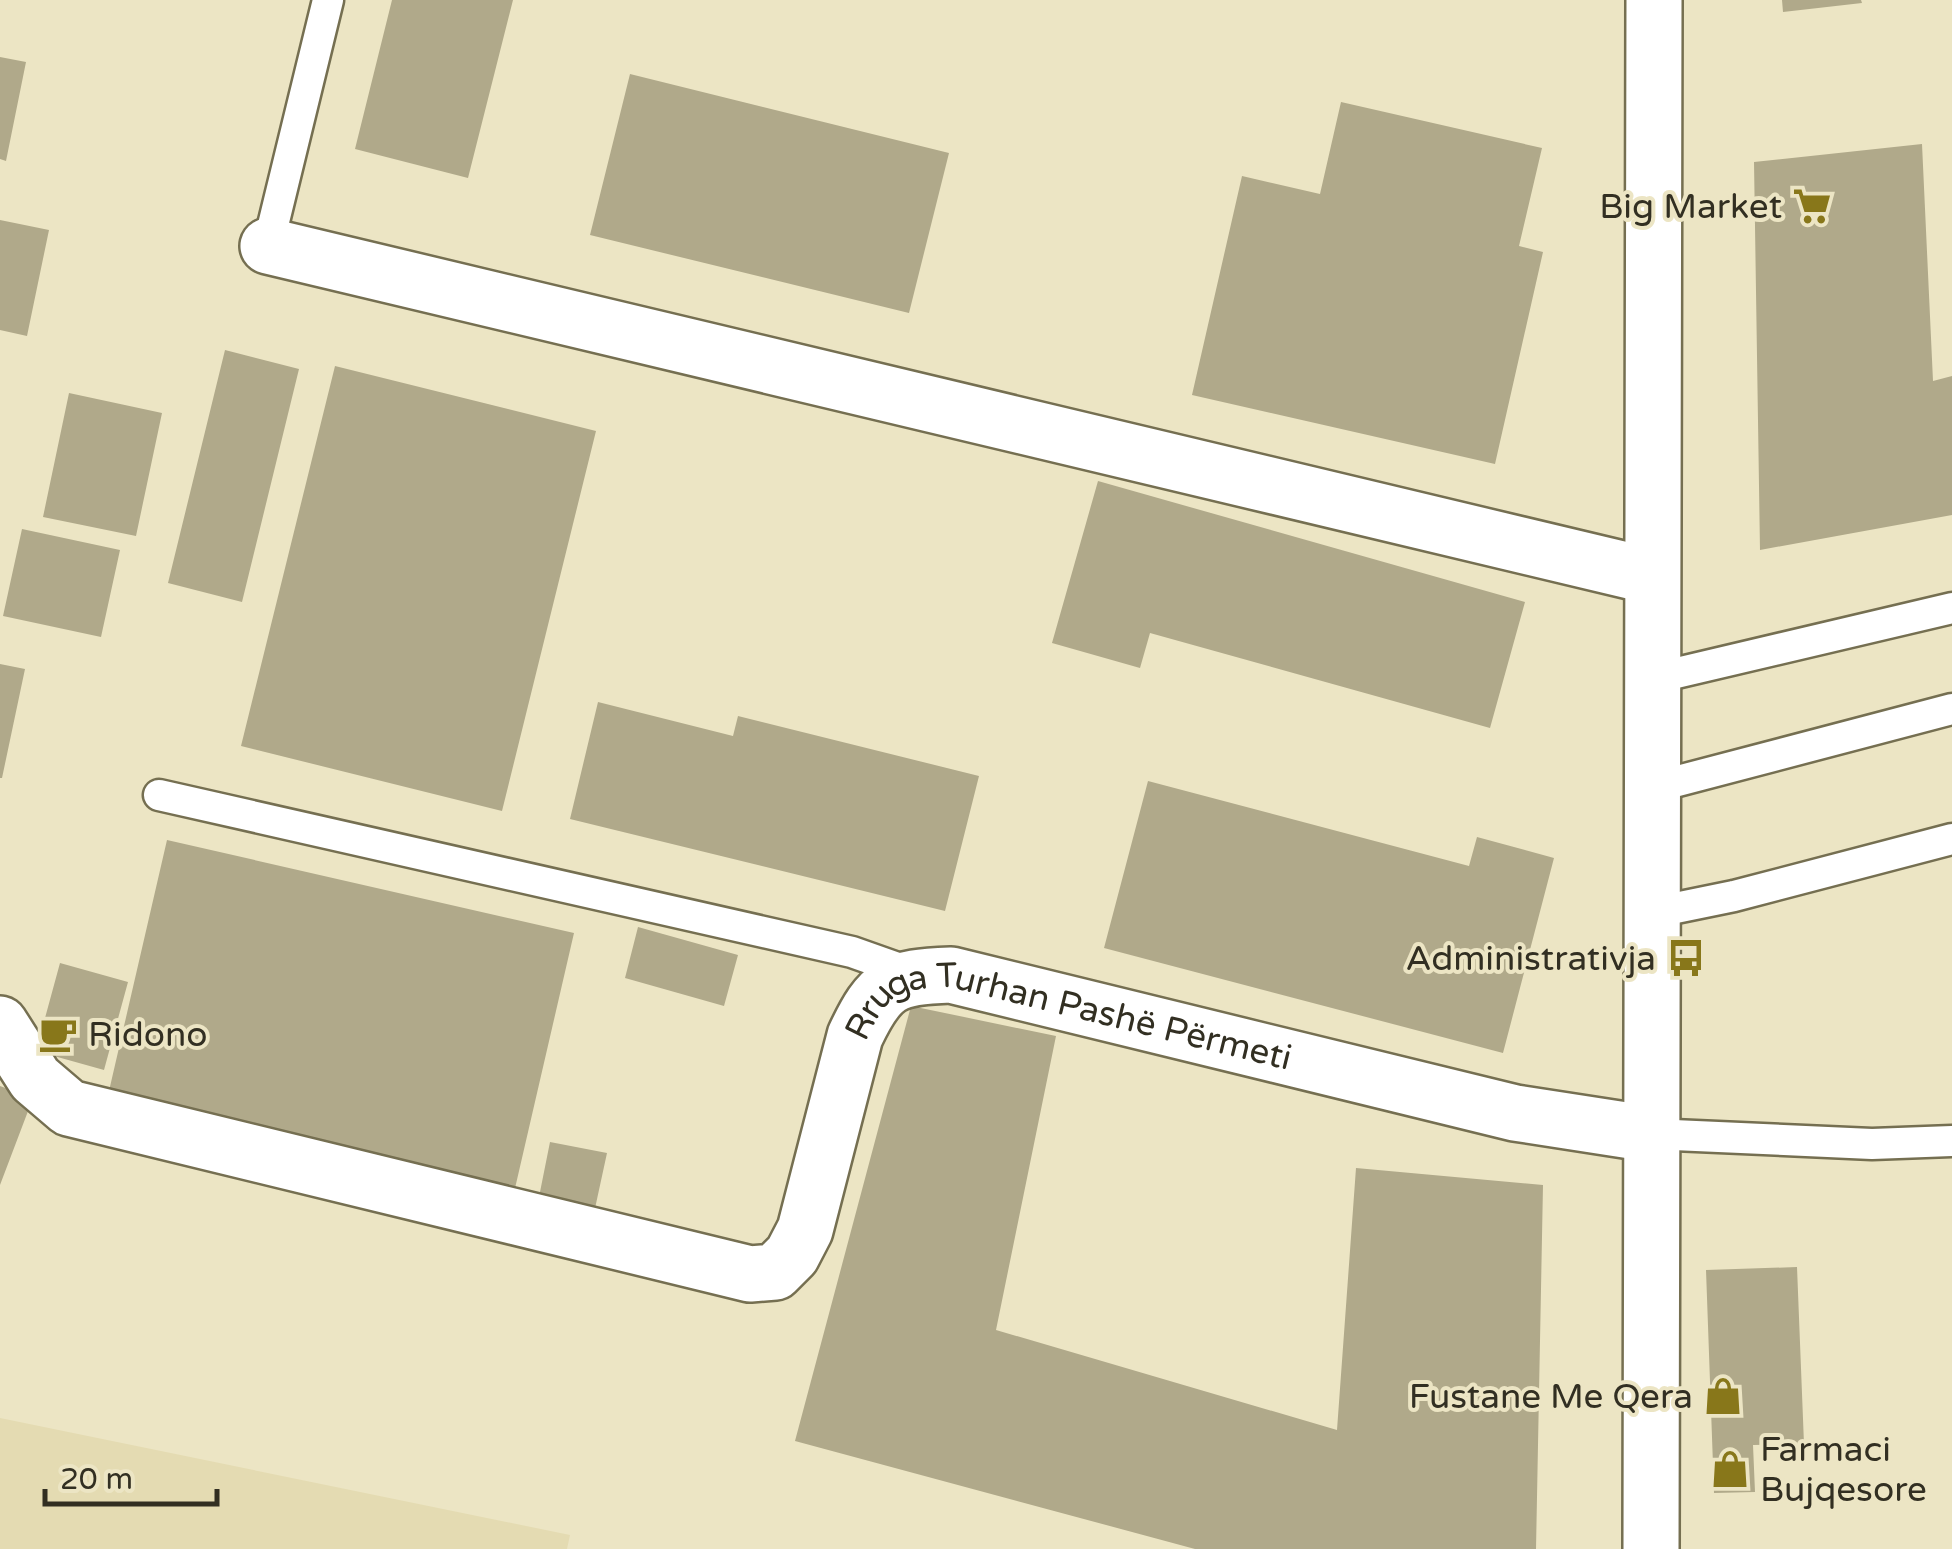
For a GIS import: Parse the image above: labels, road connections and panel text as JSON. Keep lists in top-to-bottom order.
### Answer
{
  "streets": {
    "street": ["Rruga Turhan Pashë Përmeti"]
  },
  "places": {
    "supermarket": ["Big Market"],
    "bus stop": ["Administrativja"],
    "cafe": ["Ridono"],
    "shop": ["Fustane Me Qera", "Farmaci Bujqesore"]
  },
  "scale_bar": "20 m"
}
